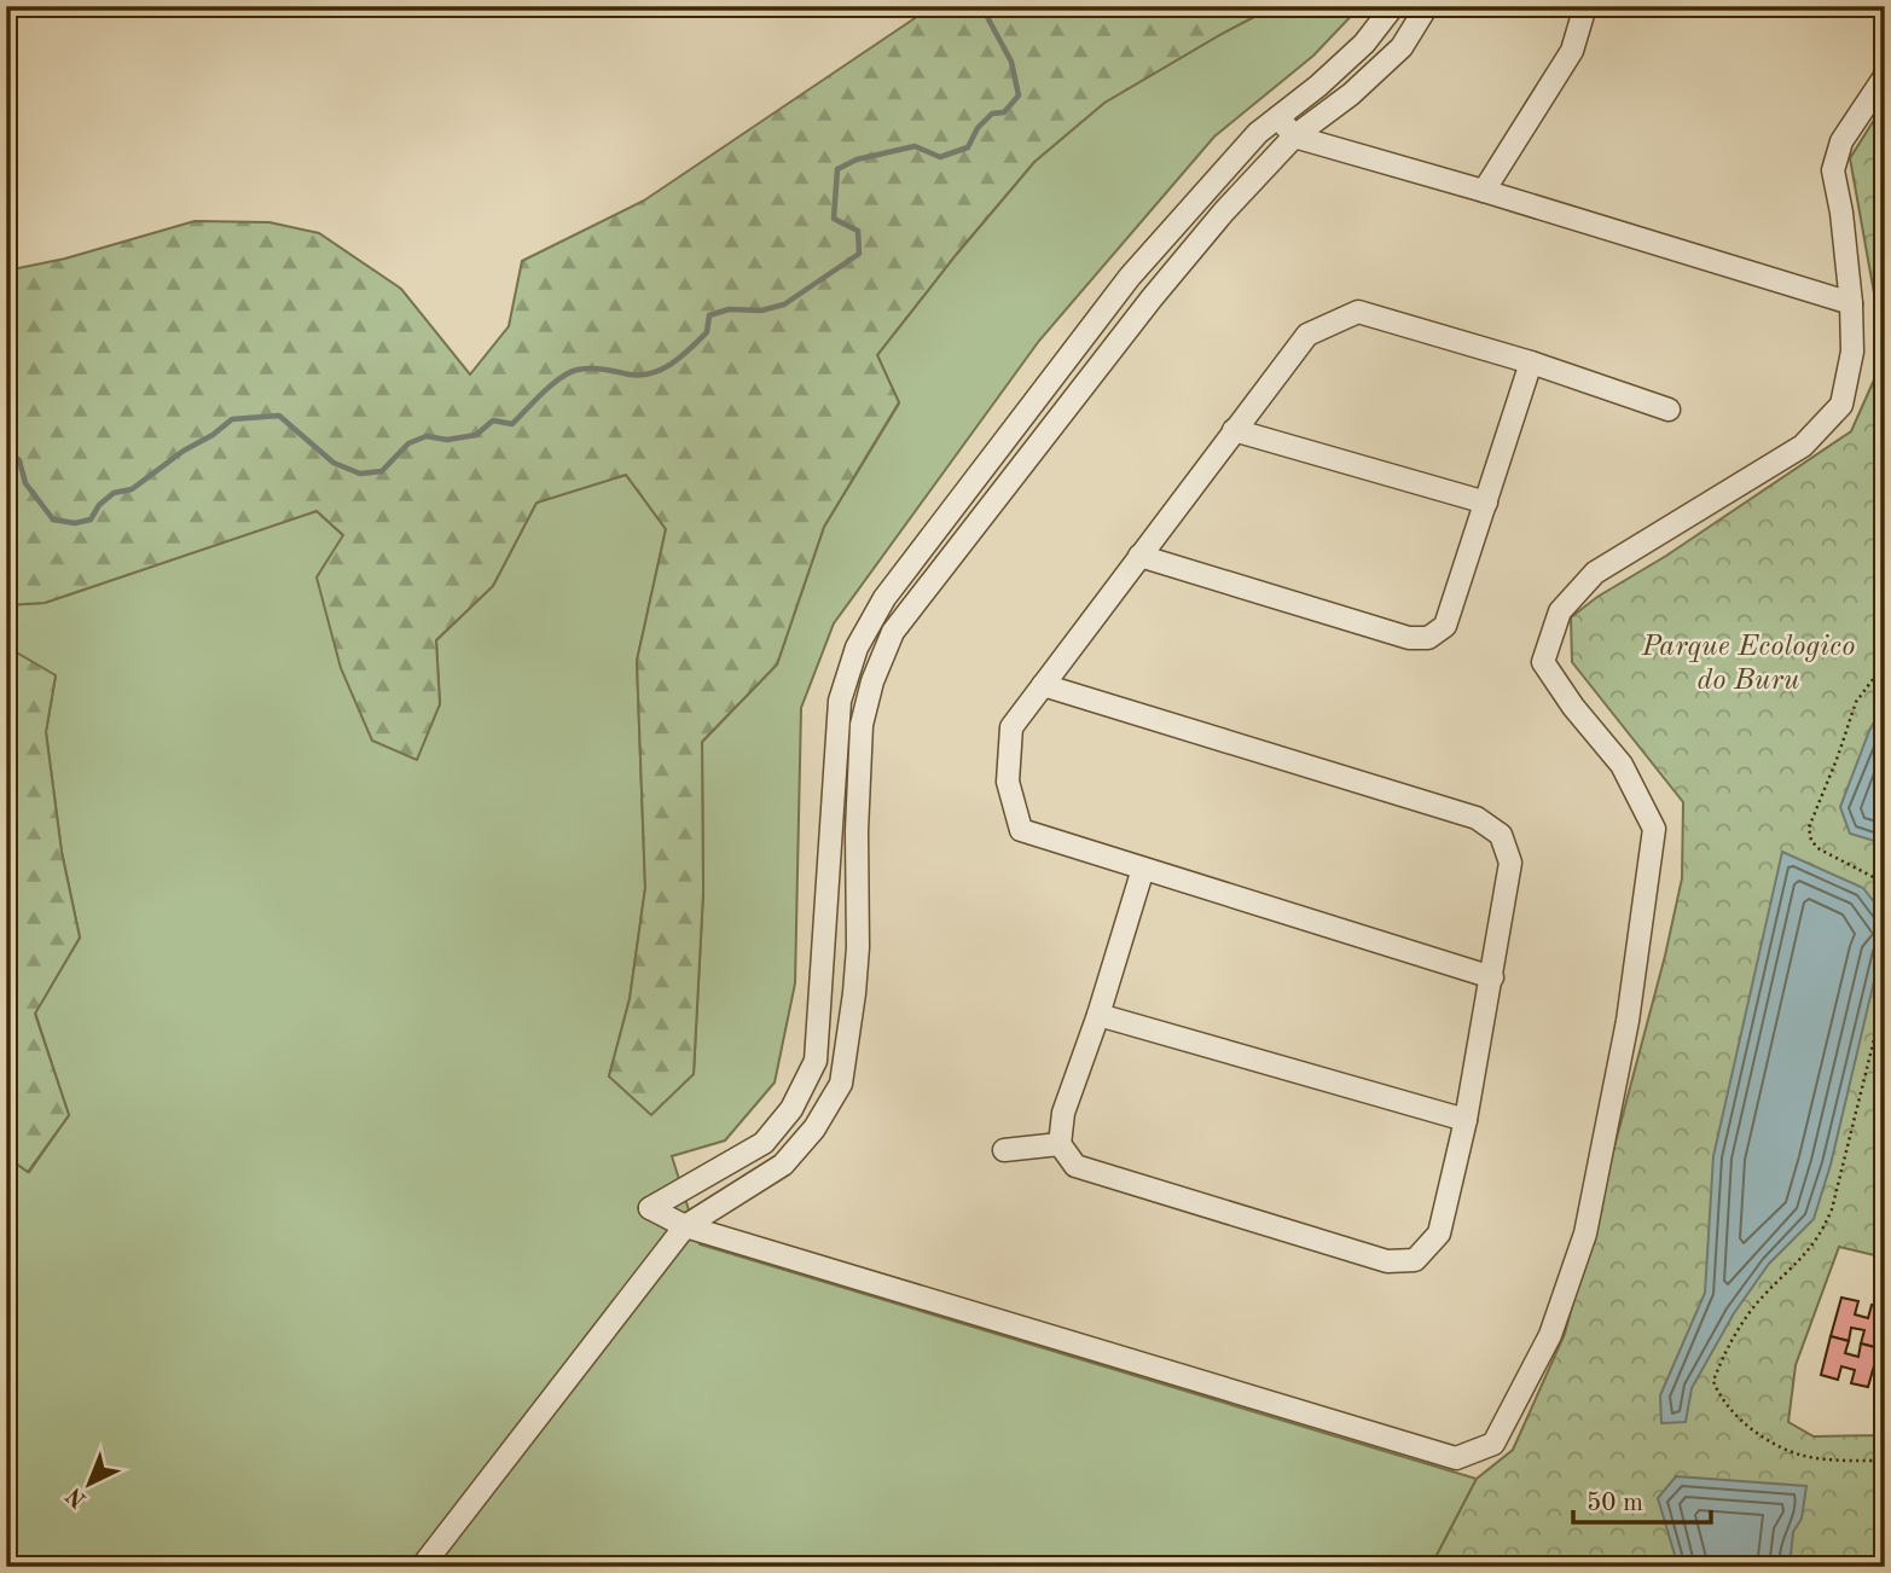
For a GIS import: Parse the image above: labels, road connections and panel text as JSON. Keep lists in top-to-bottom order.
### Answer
{
  "parks": ["Parque Ecologico do Buru"],
  "scale_bar": "50 m",
  "north": "bottom left"
}
